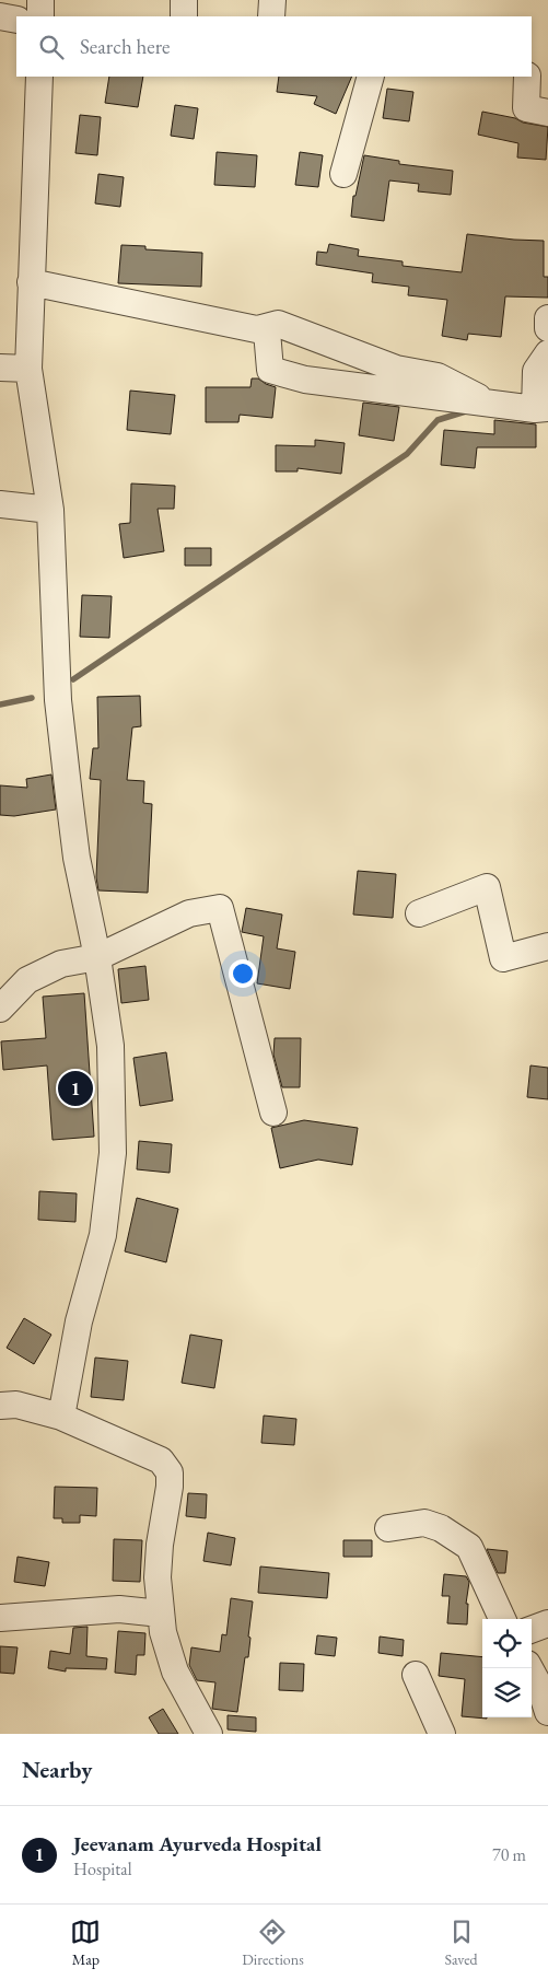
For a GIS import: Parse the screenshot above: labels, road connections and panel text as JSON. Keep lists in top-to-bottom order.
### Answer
{
  "page": {
    "search": "Search here",
    "pins": "1",
    "heading": "Nearby",
    "list": [
      {
        "mark": "1",
        "name": "Jeevanam Ayurveda Hospital",
        "note": "Hospital",
        "value": "70 m"
      }
    ],
    "nav": ["Map", "Directions", "Saved"]
  }
}
